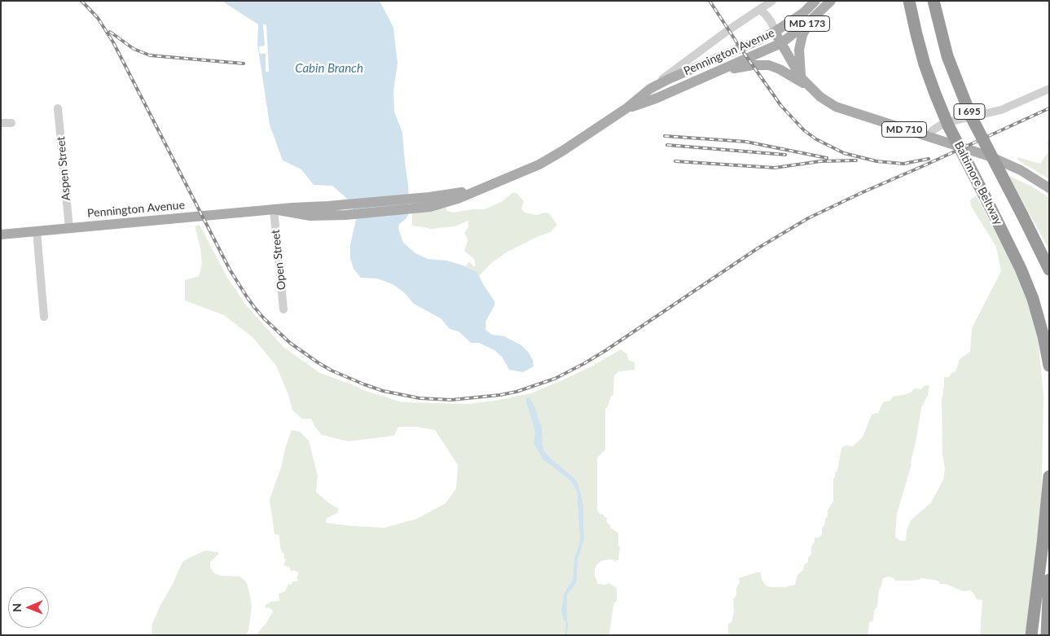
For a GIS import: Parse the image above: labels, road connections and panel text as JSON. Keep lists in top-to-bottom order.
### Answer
{
  "streets": {
    "highway": ["I 695", "Baltimore Beltway"],
    "main road": ["MD 173", "Pennington Avenue", "MD 710"],
    "street": ["Aspen Street", "Open Street"]
  },
  "crossings": [
    ["Pennington Avenue", "MD 710"],
    ["Pennington Avenue", "Aspen Street"],
    ["Pennington Avenue", "Open Street"]
  ],
  "water": ["Cabin Branch"],
  "north": "left"
}
